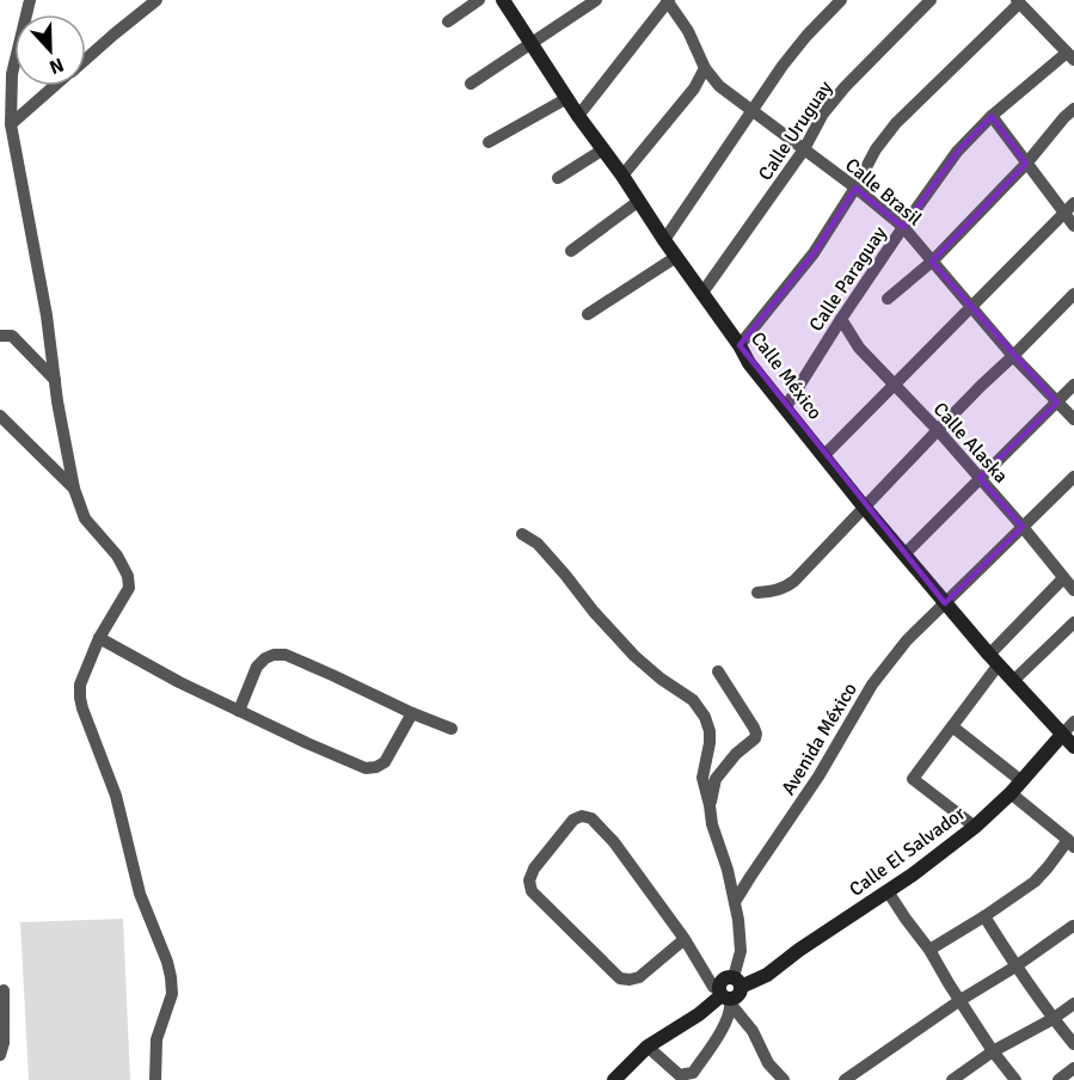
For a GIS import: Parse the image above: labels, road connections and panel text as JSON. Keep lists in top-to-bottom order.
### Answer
{
  "streets": {
    "street": [
      "Calle Uruguay",
      "Calle Brasil",
      "Calle Paraguay",
      "Calle México",
      "Calle Alaska",
      "Avenida México",
      "Calle El Salvador"
    ]
  },
  "crossings": [
    ["Calle Uruguay", "Calle Brasil"],
    ["Calle Uruguay", "Calle México"],
    ["Calle Brasil", "Calle Paraguay"],
    ["Calle Paraguay", "Calle México"],
    ["Calle Paraguay", "Calle Alaska"],
    ["Calle México", "Avenida México"],
    ["Calle México", "Calle El Salvador"],
    ["Calle Alaska", "Avenida México"]
  ],
  "north": "bottom"
}
